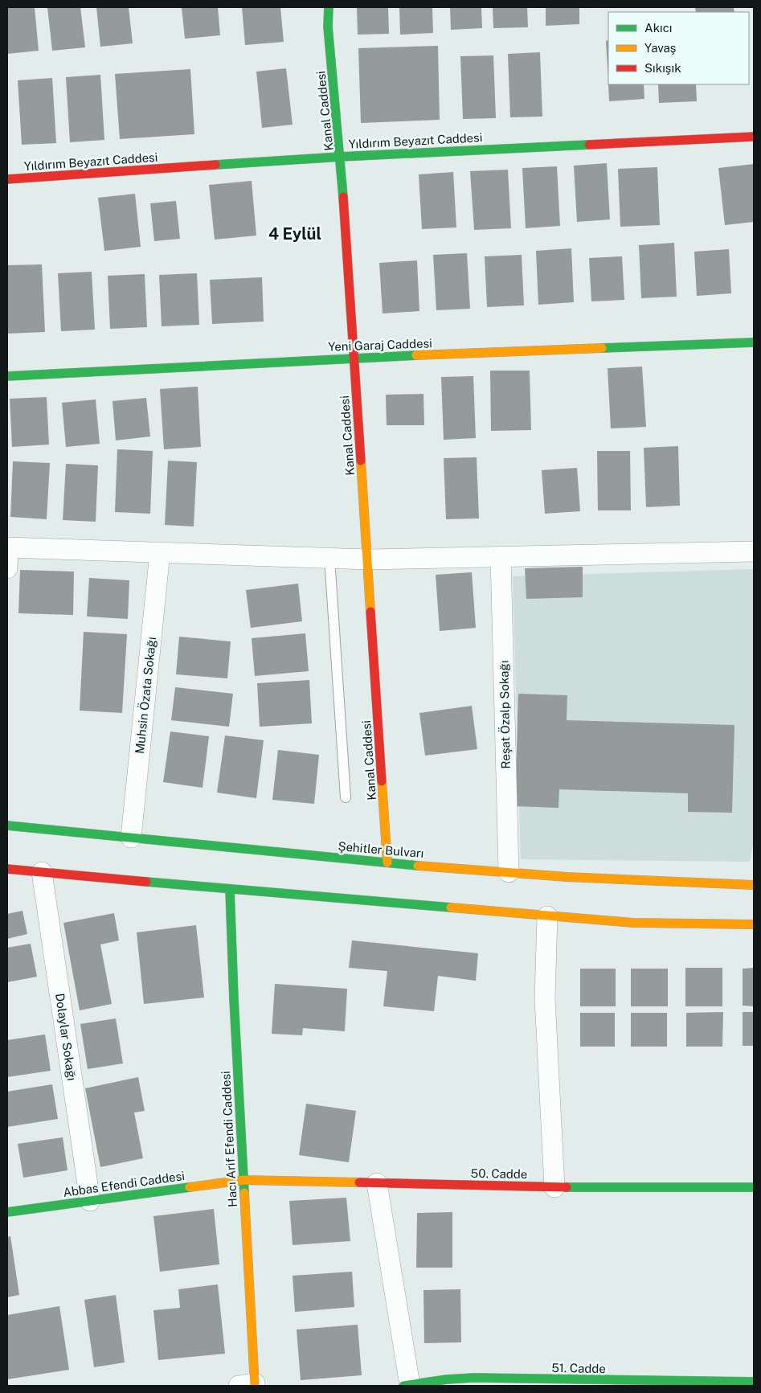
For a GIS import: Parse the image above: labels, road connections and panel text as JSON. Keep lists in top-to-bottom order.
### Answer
{
  "streets": {
    "street": [
      "Kanal Caddesi",
      "Yıldırım Beyazıt Caddesi",
      "Yeni Garaj Caddesi",
      "Muhsin Özata Sokağı",
      "Reşat Özalp Sokağı",
      "Şehitler Bulvarı",
      "Dolaylar Sokağı",
      "Hacı Arif Efendi Caddesi",
      "50. Cadde",
      "Abbas Efendi Caddesi",
      "51. Cadde"
    ]
  },
  "crossings": [
    ["Kanal Caddesi", "Yıldırım Beyazıt Caddesi"],
    ["Kanal Caddesi", "Yeni Garaj Caddesi"],
    ["Kanal Caddesi", "Şehitler Bulvarı"],
    ["Muhsin Özata Sokağı", "Şehitler Bulvarı"],
    ["Reşat Özalp Sokağı", "Şehitler Bulvarı"],
    ["Dolaylar Sokağı", "Abbas Efendi Caddesi"],
    ["Hacı Arif Efendi Caddesi", "50. Cadde"],
    ["Hacı Arif Efendi Caddesi", "Abbas Efendi Caddesi"],
    ["50. Cadde", "Abbas Efendi Caddesi"]
  ],
  "districts": ["4 Eylül"],
  "legend": ["Akıcı", "Yavaş", "Sıkışık"]
}
